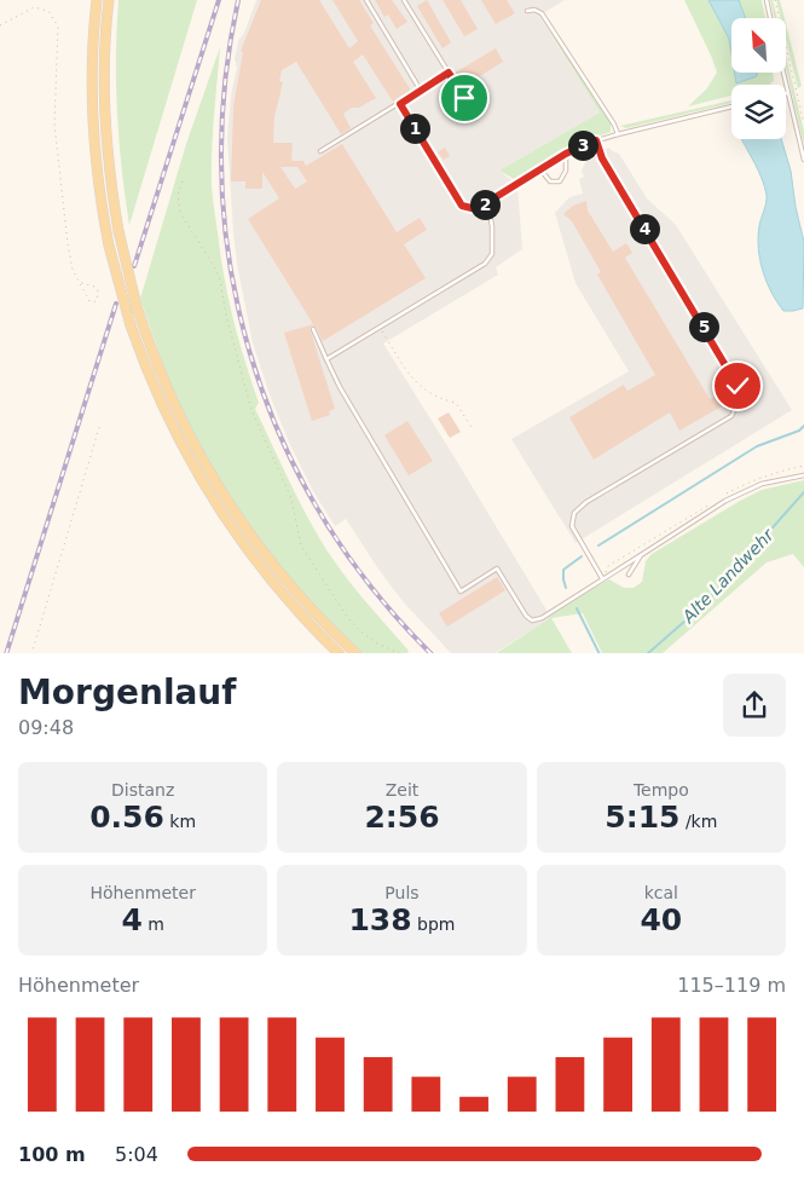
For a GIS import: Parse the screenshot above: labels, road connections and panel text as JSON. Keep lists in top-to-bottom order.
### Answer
{
  "water": ["Alte Landwehr"],
  "north": "top left",
  "page": {
    "pins": [
      "1",
      "3",
      "2",
      "4",
      "5"
    ],
    "heading": ["Morgenlauf", "09:48"],
    "stats": [
      ["Distanz", "0.56 km"],
      ["Zeit", "2:56"],
      ["Tempo", "5:15 /km"],
      ["Höhenmeter", "4 m"],
      ["Puls", "138 bpm"],
      ["kcal", "40"]
    ],
    "chart": ["Höhenmeter", "115–119 m"],
    "list": [
      {
        "name": "100 m",
        "note": "5:04"
      }
    ]
  }
}
